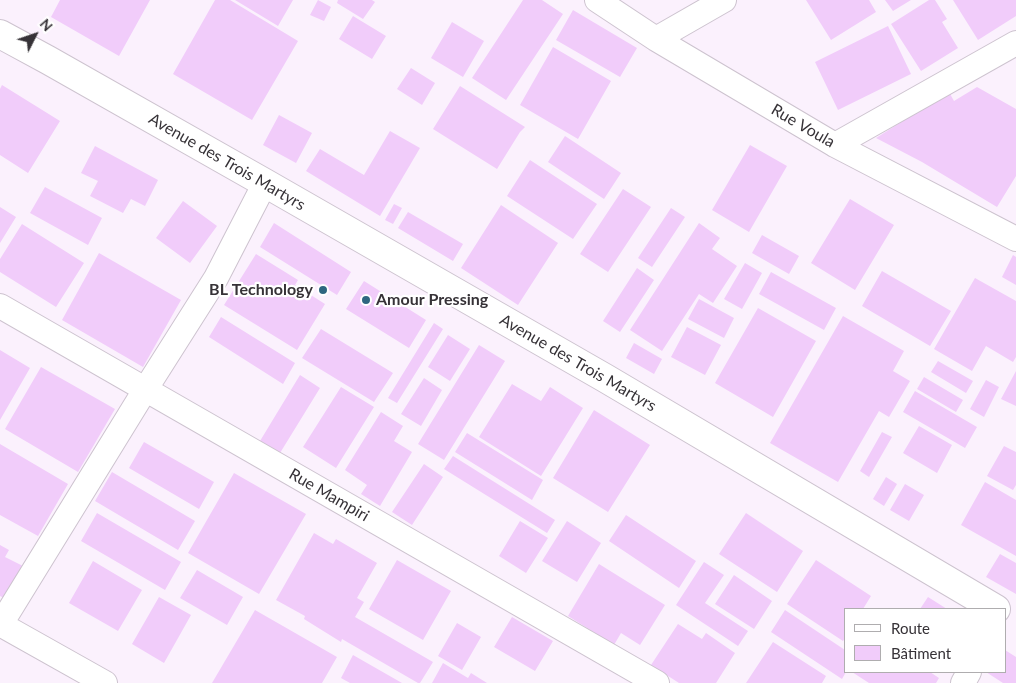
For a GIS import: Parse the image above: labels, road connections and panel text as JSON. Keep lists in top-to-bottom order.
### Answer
{
  "streets": {
    "main road": ["Avenue des Trois Martyrs"],
    "street": ["Rue Voula", "Rue Mampiri"]
  },
  "places": ["BL Technology", "Amour Pressing"],
  "legend": ["Route", "Bâtiment"],
  "north": "top right"
}
